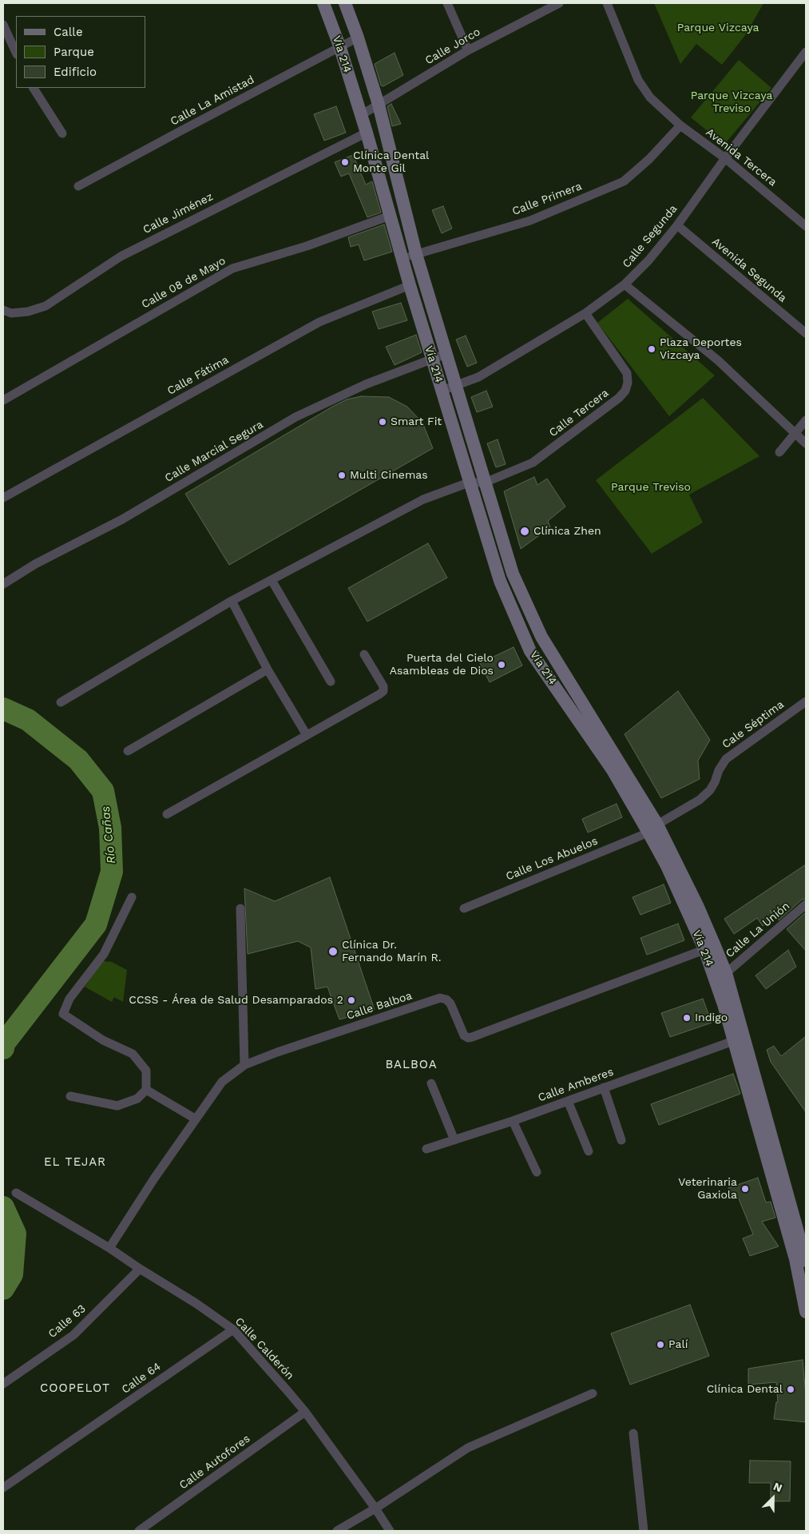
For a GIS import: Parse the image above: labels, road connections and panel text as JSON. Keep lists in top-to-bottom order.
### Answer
{
  "streets": {
    "main road": ["Vía 214"],
    "street": [
      "Calle Jorco",
      "Calle La Amistad",
      "Avenida Tercera",
      "Calle Primera",
      "Calle Jiménez",
      "Calle Segunda",
      "Avenida Segunda",
      "Calle 08 de Mayo",
      "Calle Fátima",
      "Calle Tercera",
      "Calle Marcial Segura",
      "Cale Séptima",
      "Calle Los Abuelos",
      "Calle La Unión",
      "Calle Balboa",
      "Calle Amberes",
      "Calle 63",
      "Calle Calderón",
      "Calle 64",
      "Calle Autofores"
    ]
  },
  "crossings": [
    ["Calle Jorco", "Vía 214"],
    ["Vía 214", "Calle La Amistad"],
    ["Vía 214", "Calle Primera"],
    ["Vía 214", "Calle Jiménez"],
    ["Vía 214", "Calle Segunda"],
    ["Vía 214", "Calle 08 de Mayo"],
    ["Vía 214", "Calle Fátima"],
    ["Vía 214", "Calle Tercera"],
    ["Vía 214", "Calle Marcial Segura"],
    ["Vía 214", "Cale Séptima"],
    ["Vía 214", "Calle Los Abuelos"],
    ["Vía 214", "Calle La Unión"],
    ["Vía 214", "Calle Balboa"],
    ["Vía 214", "Calle Amberes"],
    ["Avenida Tercera", "Calle Primera"],
    ["Avenida Tercera", "Calle Segunda"],
    ["Calle Segunda", "Avenida Segunda"],
    ["Calle Segunda", "Calle Tercera"],
    ["Cale Séptima", "Calle Los Abuelos"],
    ["Calle Balboa", "Calle Calderón"],
    ["Calle 63", "Calle Calderón"],
    ["Calle Calderón", "Calle 64"],
    ["Calle Calderón", "Calle Autofores"]
  ],
  "districts": ["BALBOA", "EL TEJAR", "COOPELOT"],
  "water": ["Río Cañas"],
  "parks": ["Parque Vizcaya", "Parque Vizcaya Treviso", "Parque Treviso"],
  "places": [
    "Clínica Dental Monte Gil",
    "Plaza Deportes Vizcaya",
    "Smart Fit",
    "Multi Cinemas",
    "Clínica Zhen",
    "Puerta del Cielo Asambleas de Dios",
    "Clínica Dr. Fernando Marín R.",
    "CCSS - Área de Salud Desamparados 2",
    "Indigo",
    "Veterinaria Gaxiola",
    "Palí",
    "Clínica Dental"
  ],
  "legend": ["Calle", "Parque", "Edificio"],
  "north": "top right"
}
